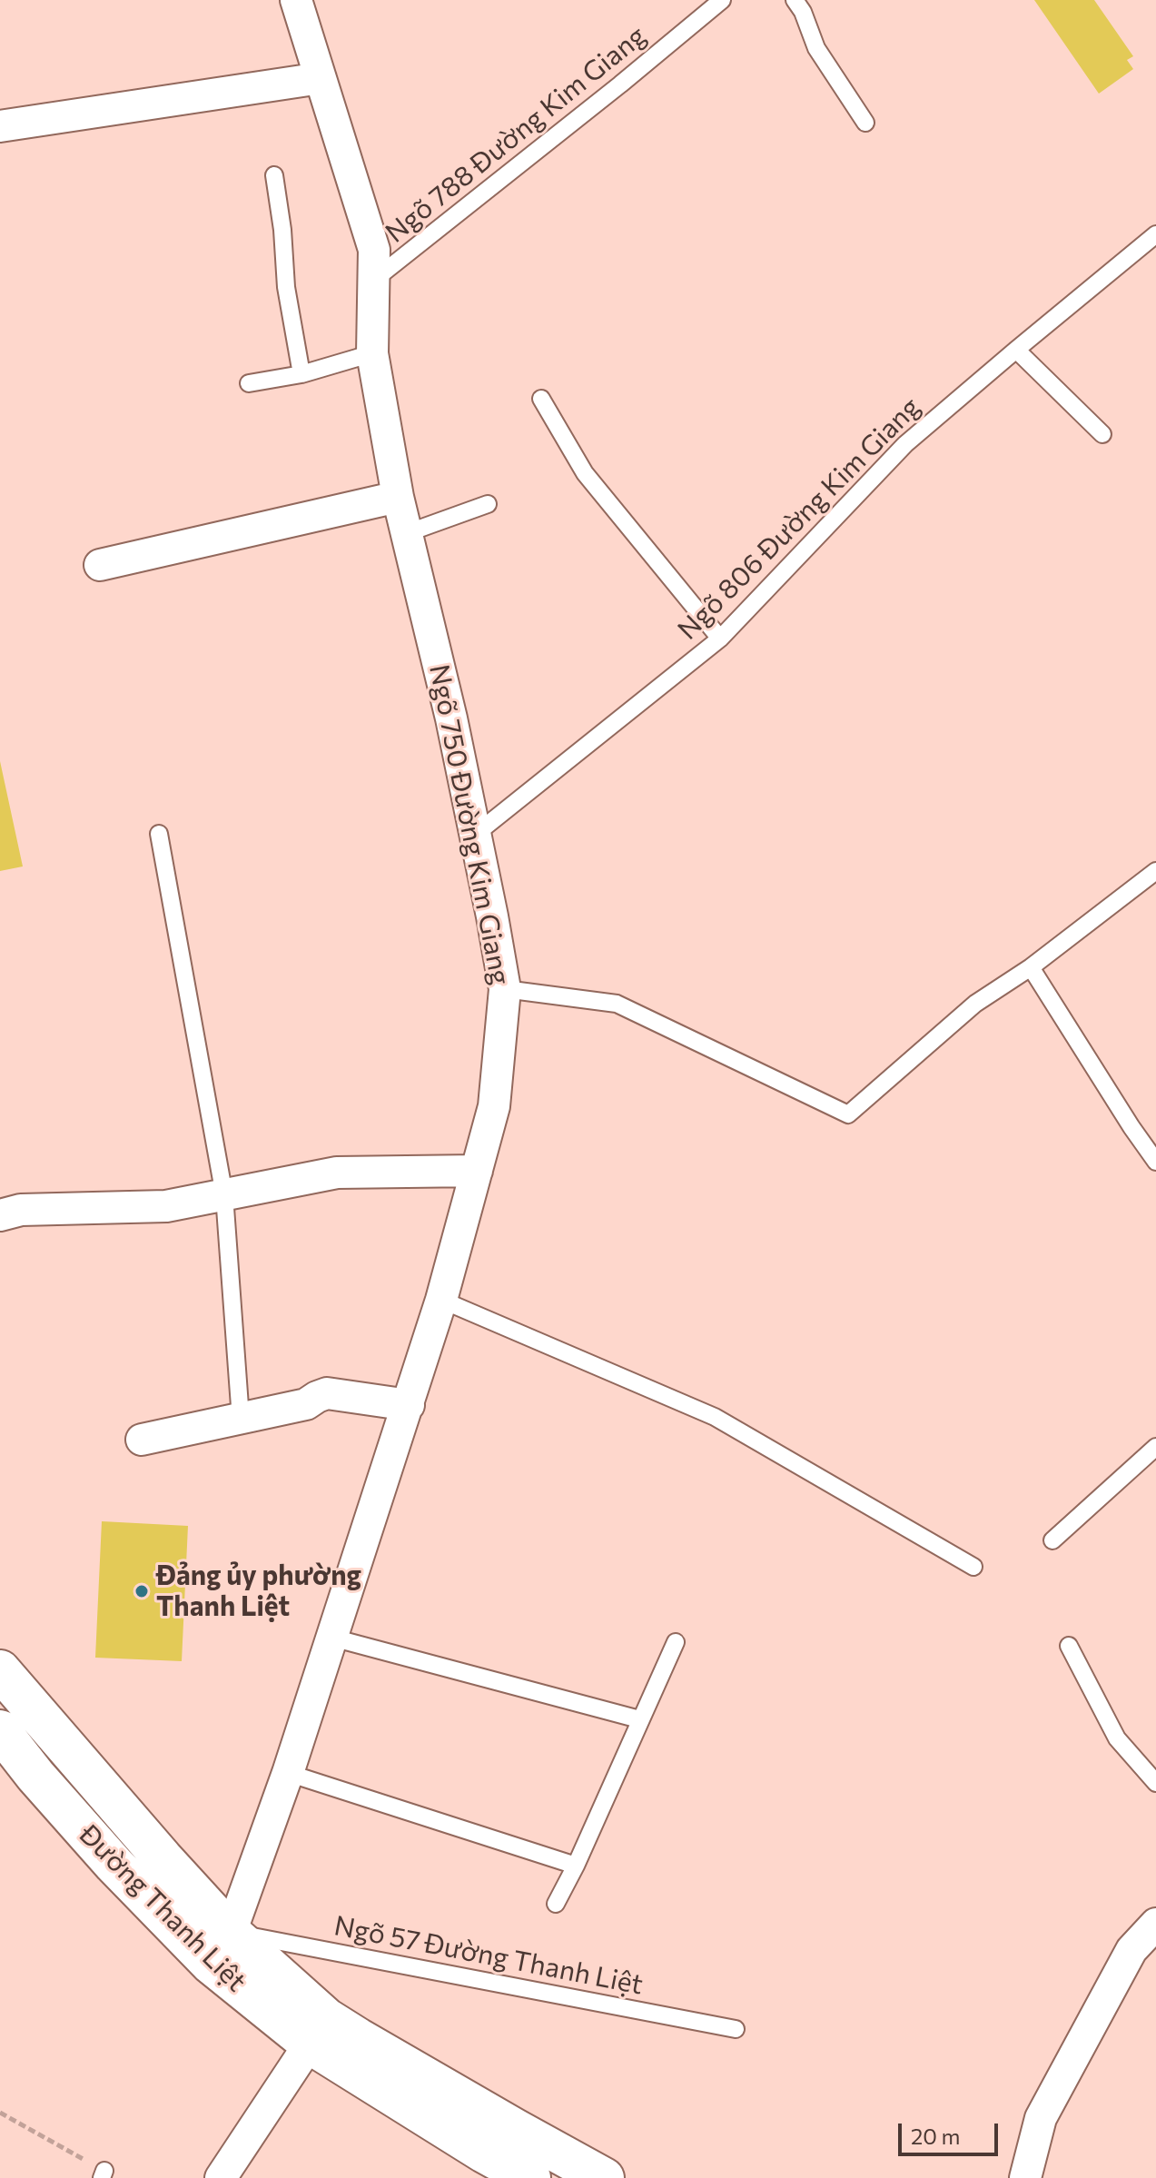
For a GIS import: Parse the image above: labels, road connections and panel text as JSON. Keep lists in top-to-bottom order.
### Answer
{
  "streets": {
    "street": ["Ngõ 750 Đường Kim Giang", "Đường Thanh Liệt"],
    "lane": ["Ngõ 788 Đường Kim Giang", "Ngõ 806 Đường Kim Giang", "Ngõ 57 Đường Thanh Liệt"]
  },
  "crossings": [
    ["Ngõ 788 Đường Kim Giang", "Ngõ 750 Đường Kim Giang"],
    ["Ngõ 806 Đường Kim Giang", "Ngõ 750 Đường Kim Giang"],
    ["Ngõ 750 Đường Kim Giang", "Đường Thanh Liệt"],
    ["Ngõ 750 Đường Kim Giang", "Ngõ 57 Đường Thanh Liệt"],
    ["Đường Thanh Liệt", "Ngõ 57 Đường Thanh Liệt"]
  ],
  "places": ["Đảng ủy phường Thanh Liệt"],
  "scale_bar": "20 m"
}
